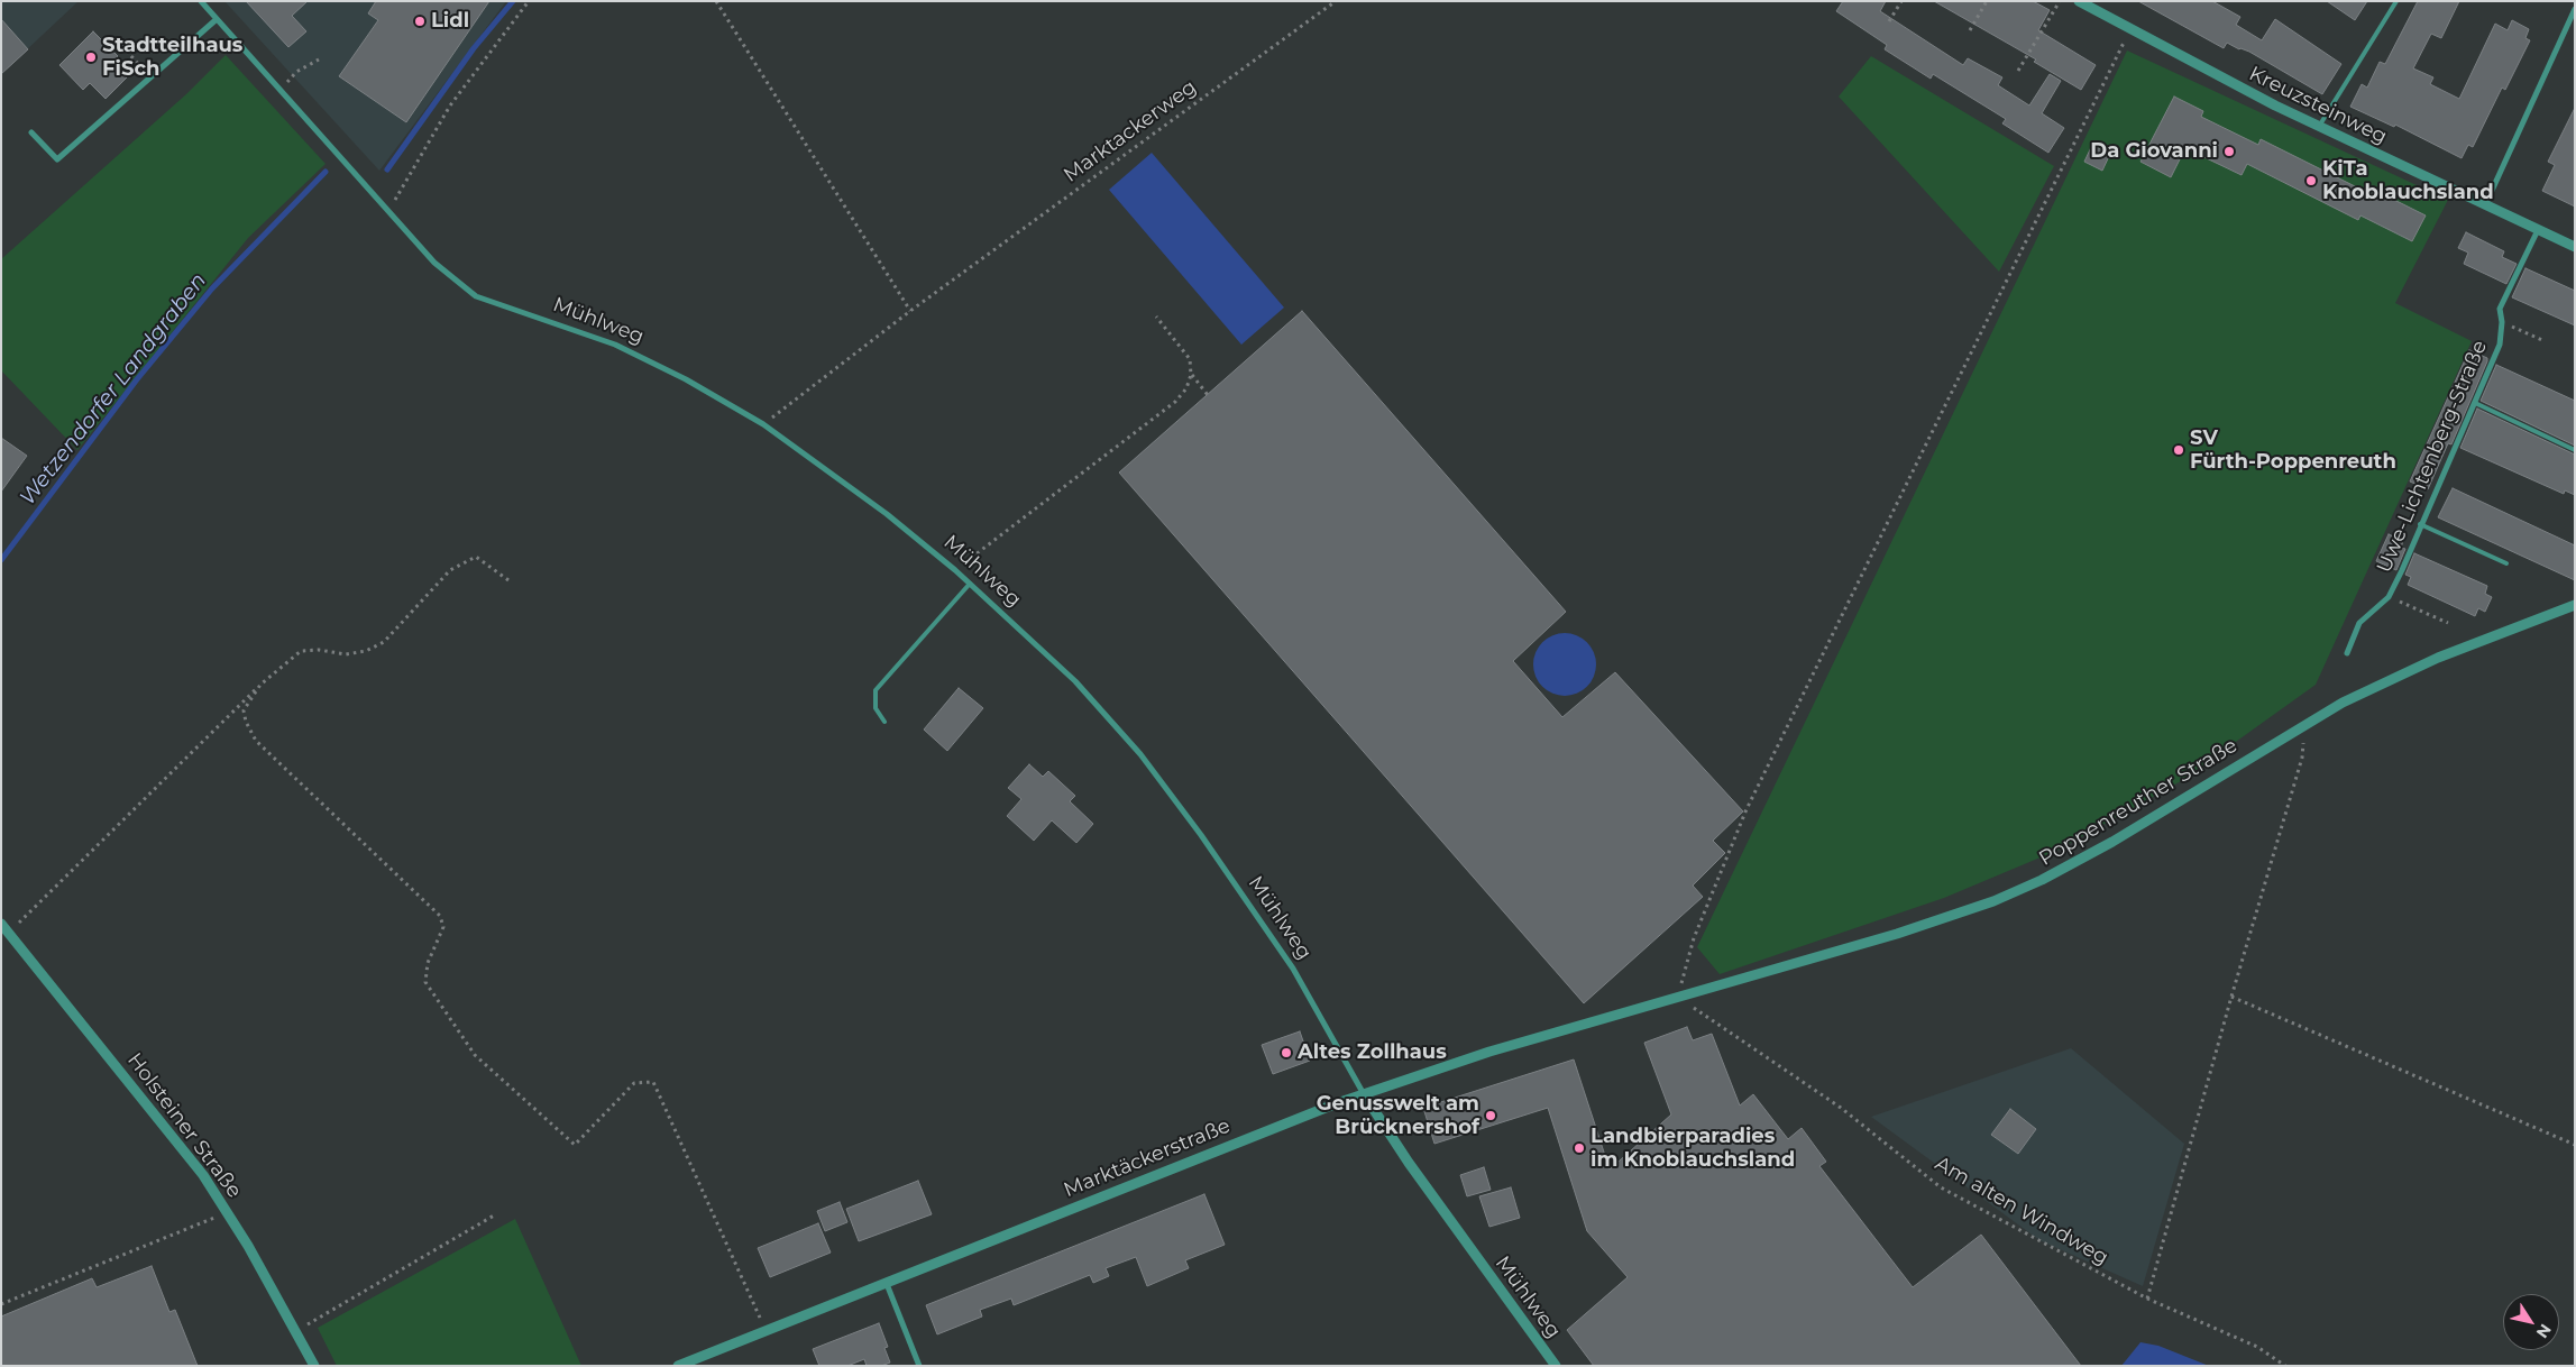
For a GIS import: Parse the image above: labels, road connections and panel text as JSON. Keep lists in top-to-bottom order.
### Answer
{
  "streets": {
    "street": [
      "Kreuzsteinweg",
      "Mühlweg",
      "Uwe-Lichtenberg-Straße",
      "Poppenreuther Straße",
      "Holsteiner Straße",
      "Marktäckerstraße"
    ],
    "path": ["Marktackerweg", "Am alten Windweg"]
  },
  "crossings": [
    ["Kreuzsteinweg", "Uwe-Lichtenberg-Straße"],
    ["Marktackerweg", "Mühlweg"],
    ["Mühlweg", "Marktäckerstraße"],
    ["Poppenreuther Straße", "Marktäckerstraße"],
    ["Poppenreuther Straße", "Am alten Windweg"]
  ],
  "water": ["Wetzendorfer Landgraben"],
  "places": [
    "Lidl",
    "Stadtteilhaus FiSch",
    "Da Giovanni",
    "KiTa Knoblauchsland",
    "SV Fürth-Poppenreuth",
    "Altes Zollhaus",
    "Genusswelt am Brücknershof",
    "Landbierparadies im Knoblauchsland"
  ],
  "north": "bottom right"
}
